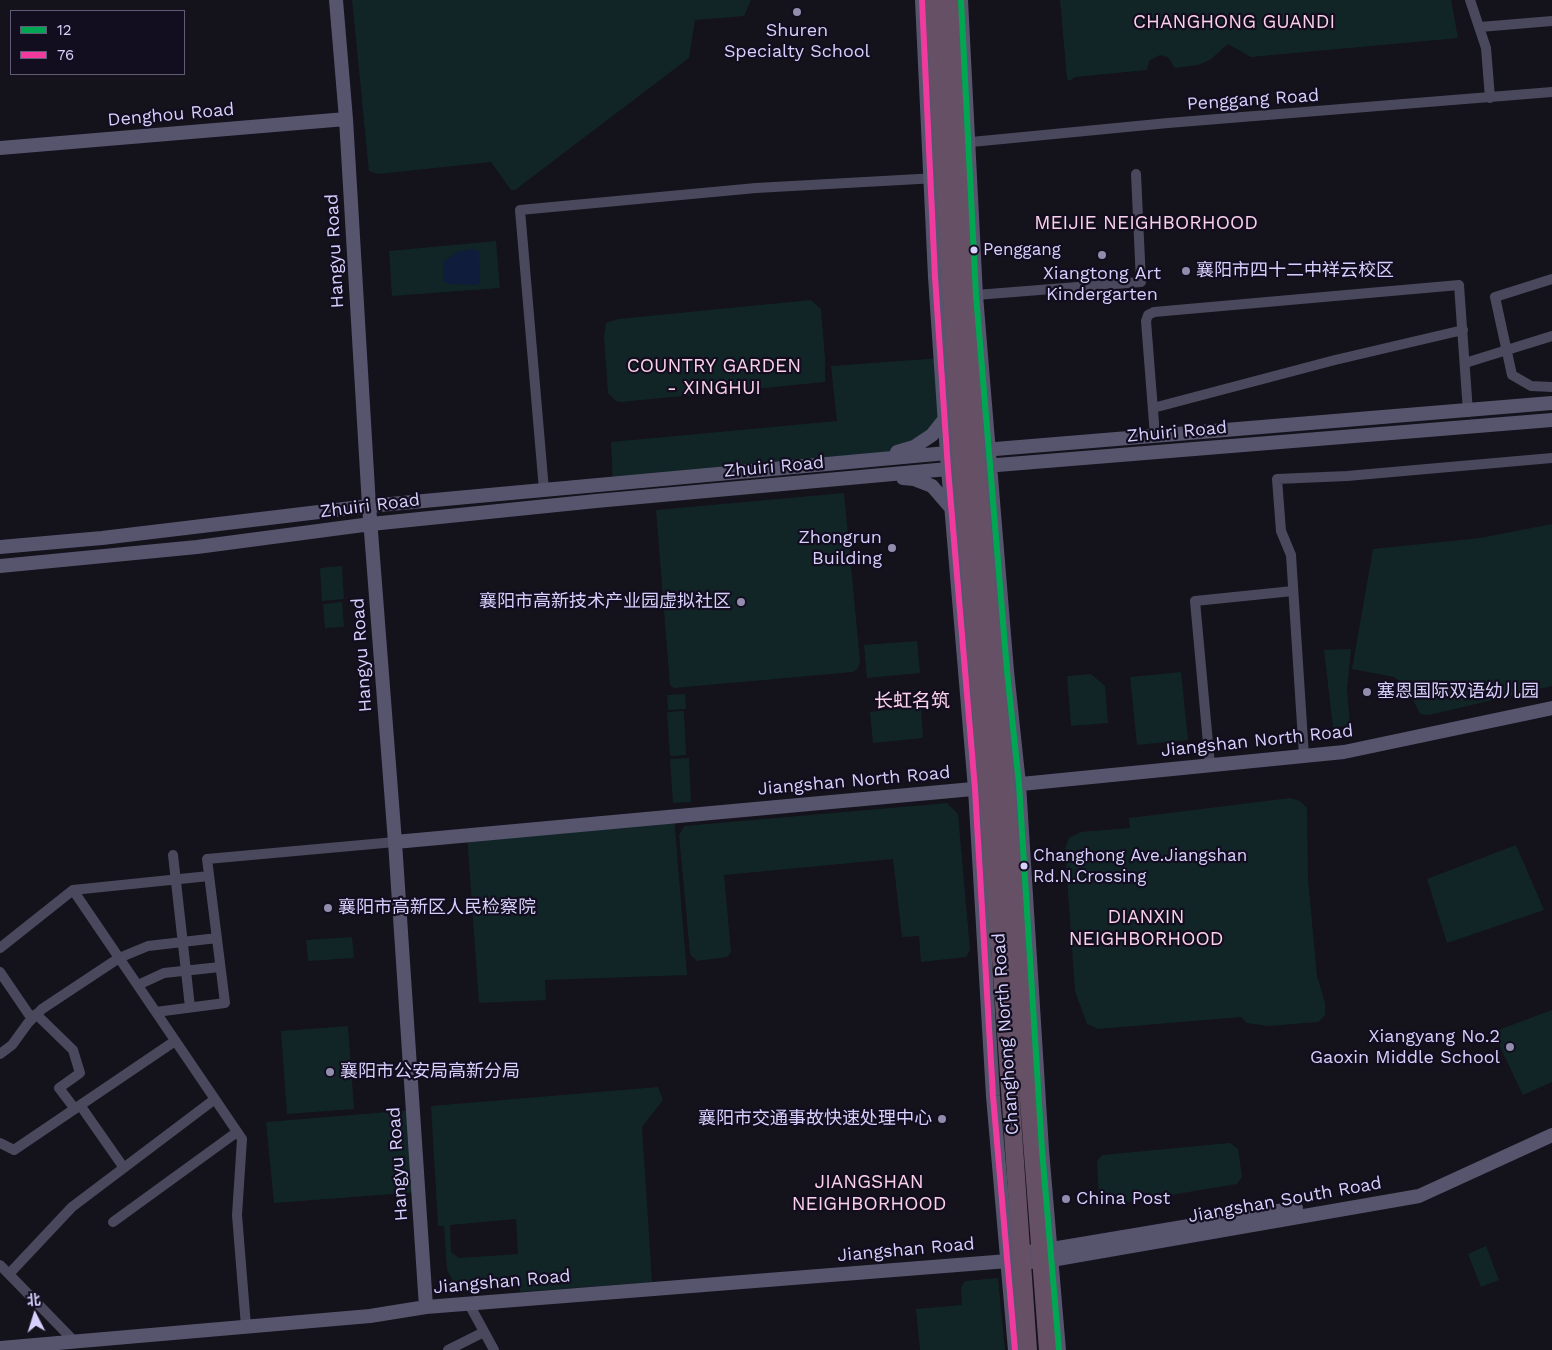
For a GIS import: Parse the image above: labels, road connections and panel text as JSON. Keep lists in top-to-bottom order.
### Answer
{
  "streets": {
    "highway": ["Changhong North Road"],
    "street": [
      "Penggang Road",
      "Denghou Road",
      "Hangyu Road",
      "Zhuiri Road",
      "Jiangshan North Road",
      "Jiangshan South Road",
      "Jiangshan Road"
    ]
  },
  "crossings": [
    ["Penggang Road", "Changhong North Road"],
    ["Denghou Road", "Hangyu Road"],
    ["Hangyu Road", "Zhuiri Road"],
    ["Hangyu Road", "Jiangshan North Road"],
    ["Hangyu Road", "Jiangshan Road"],
    ["Zhuiri Road", "Changhong North Road"],
    ["Jiangshan North Road", "Changhong North Road"],
    ["Changhong North Road", "Jiangshan South Road"],
    ["Changhong North Road", "Jiangshan Road"],
    ["Jiangshan South Road", "Jiangshan Road"]
  ],
  "districts": [
    "CHANGHONG GUANDI",
    "MEIJIE NEIGHBORHOOD",
    "COUNTRY GARDEN - XINGHUI",
    "长虹名筑",
    "DIANXIN NEIGHBORHOOD",
    "JIANGSHAN NEIGHBORHOOD"
  ],
  "places": [
    "Shuren Specialty School",
    "Penggang",
    "Xiangtong Art Kindergarten",
    "襄阳市四十二中祥云校区",
    "Zhongrun Building",
    "襄阳市高新技术产业园虚拟社区",
    "塞恩国际双语幼儿园",
    "Changhong Ave.Jiangshan Rd.N.Crossing",
    "襄阳市高新区人民检察院",
    "Xiangyang No.2 Gaoxin Middle School",
    "襄阳市公安局高新分局",
    "襄阳市交通事故快速处理中心",
    "China Post"
  ],
  "lines": ["transit line 12", "transit line 76"],
  "legend": ["12", "76"],
  "north": "top"
}
